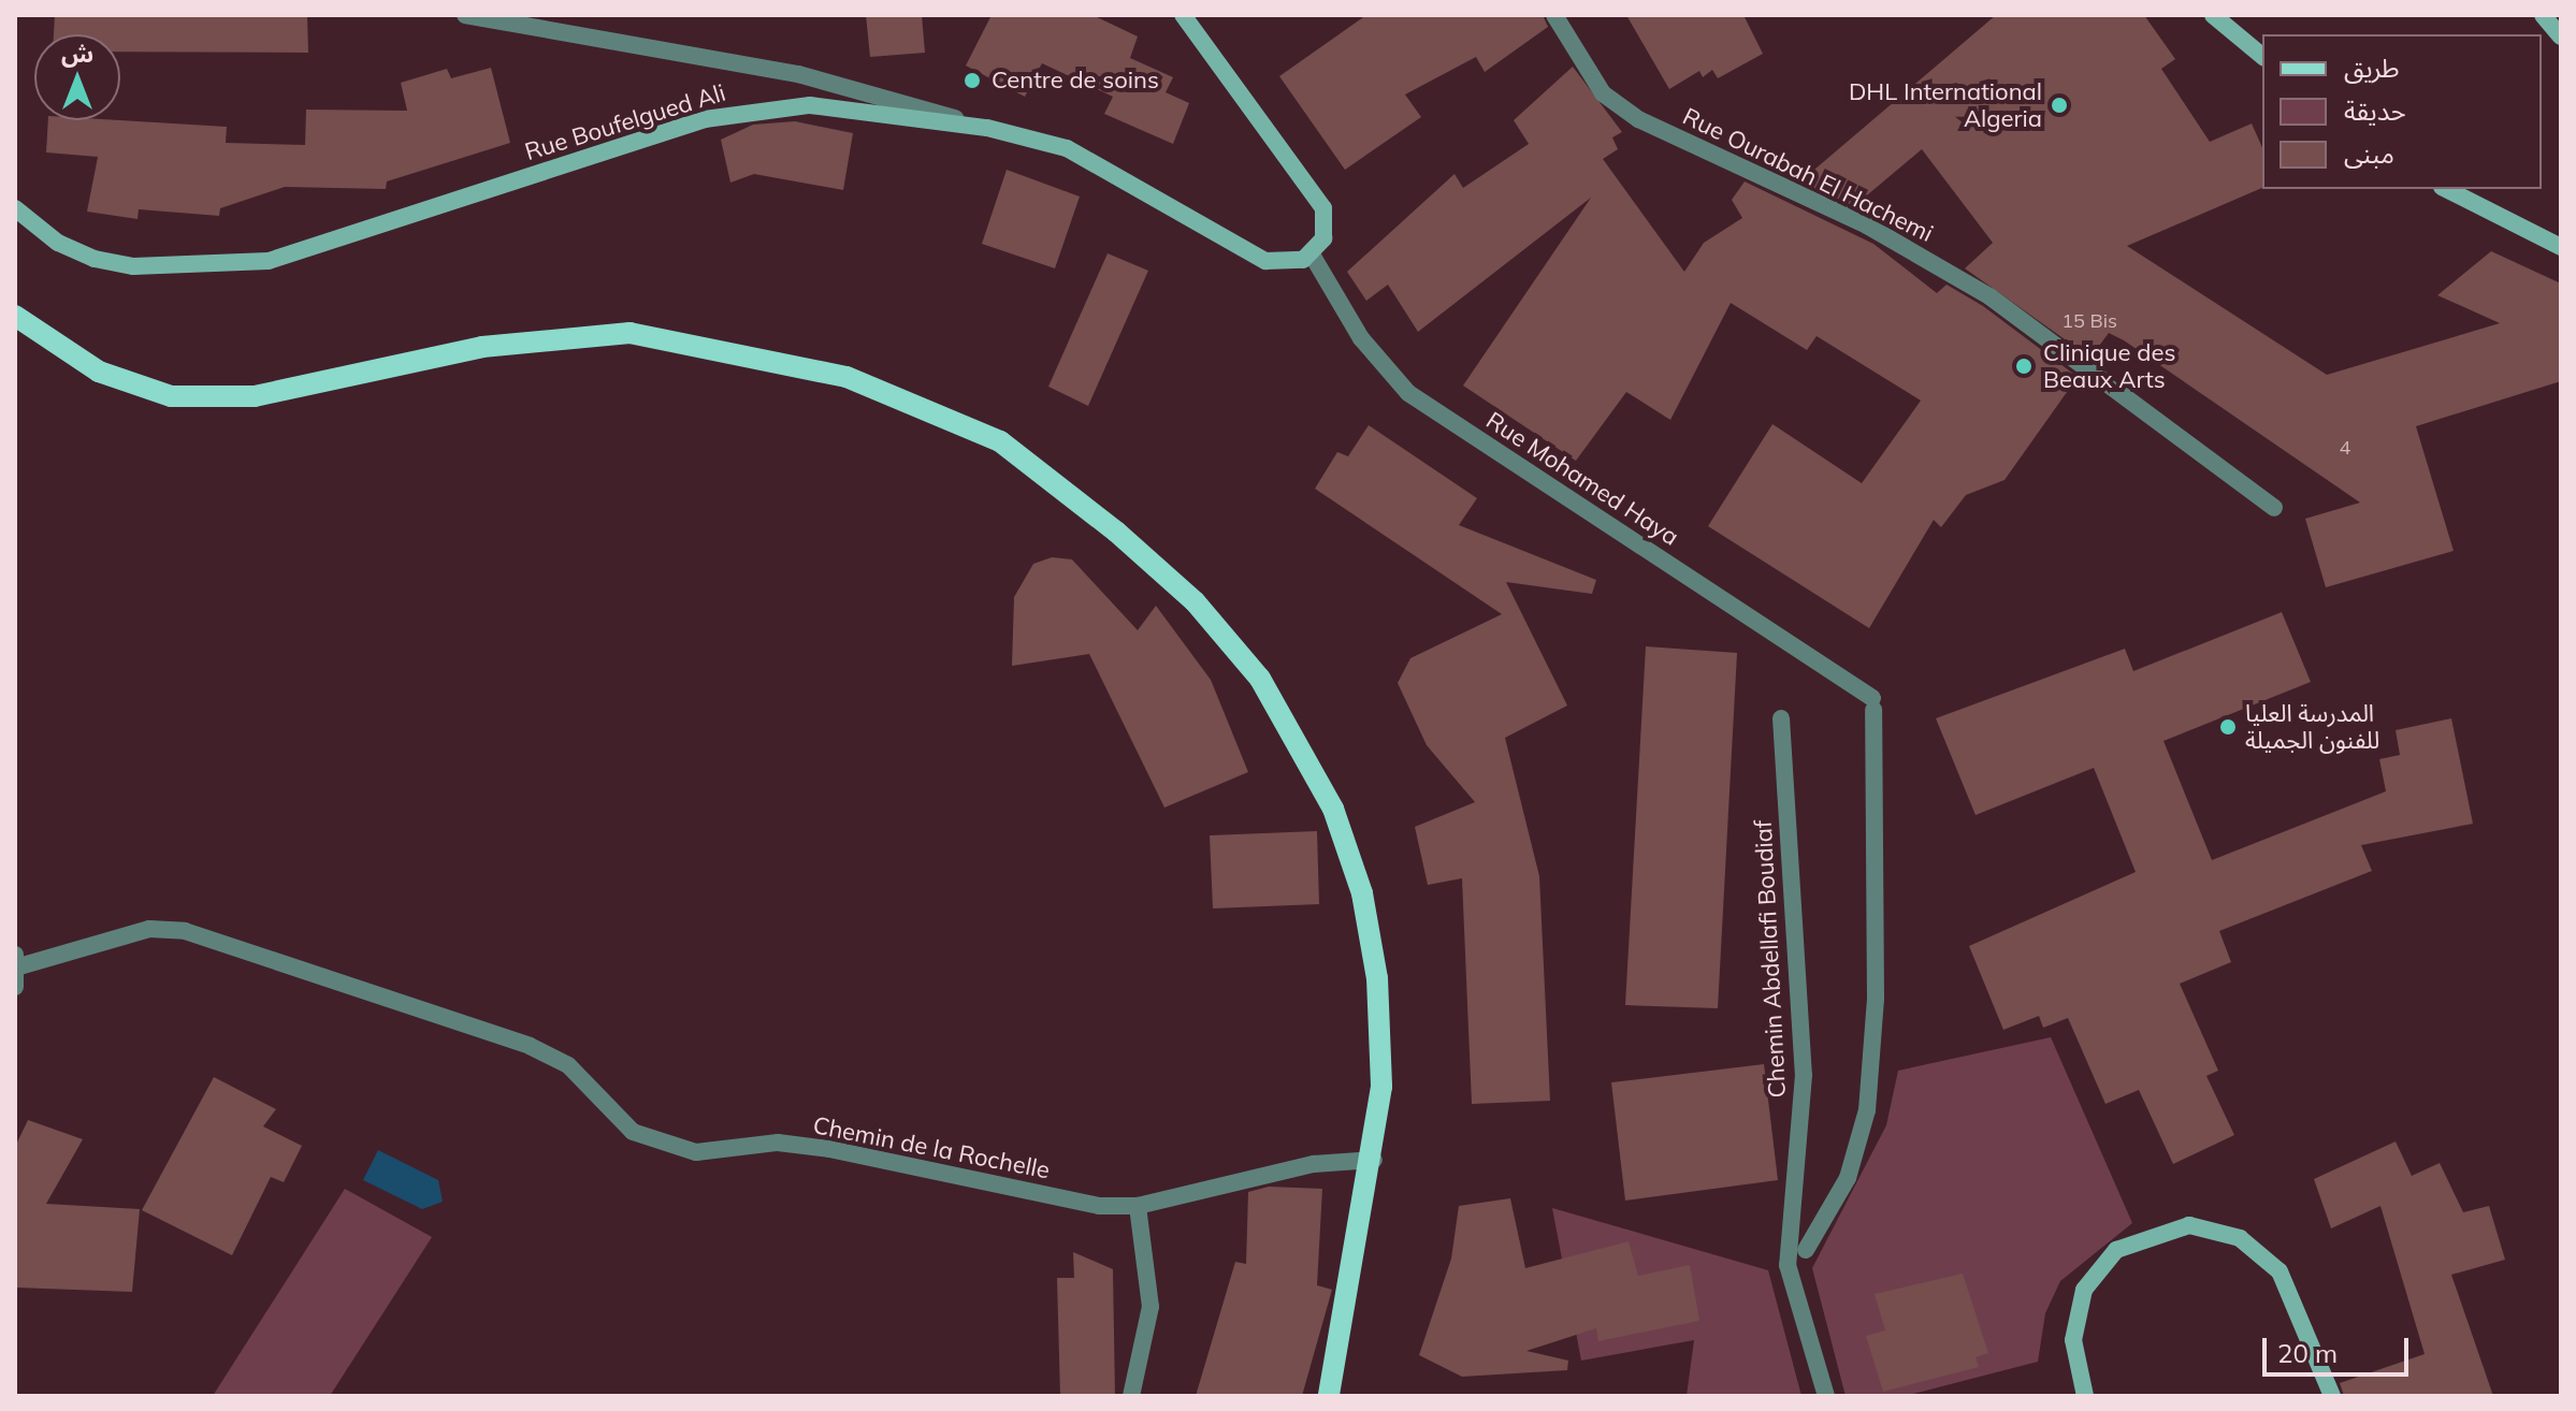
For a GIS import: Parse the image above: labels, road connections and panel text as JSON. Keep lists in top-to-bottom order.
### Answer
{
  "streets": {
    "street": [
      "Rue Boufelgued Ali",
      "Rue Ourabah El Hachemi",
      "Rue Mohamed Haya",
      "Chemin Abdellafi Boudiaf",
      "Chemin de la Rochelle"
    ]
  },
  "crossings": [
    ["Rue Boufelgued Ali", "Rue Mohamed Haya"]
  ],
  "places": [
    "Centre de soins",
    "DHL International Algeria",
    "Clinique des Beaux Arts",
    "المدرسة العليا للفنون الجميلة"
  ],
  "house_numbers": ["15 Bis", "4"],
  "legend": ["طريق", "حديقة", "مبنى"],
  "scale_bar": "20 m",
  "north": "top"
}
